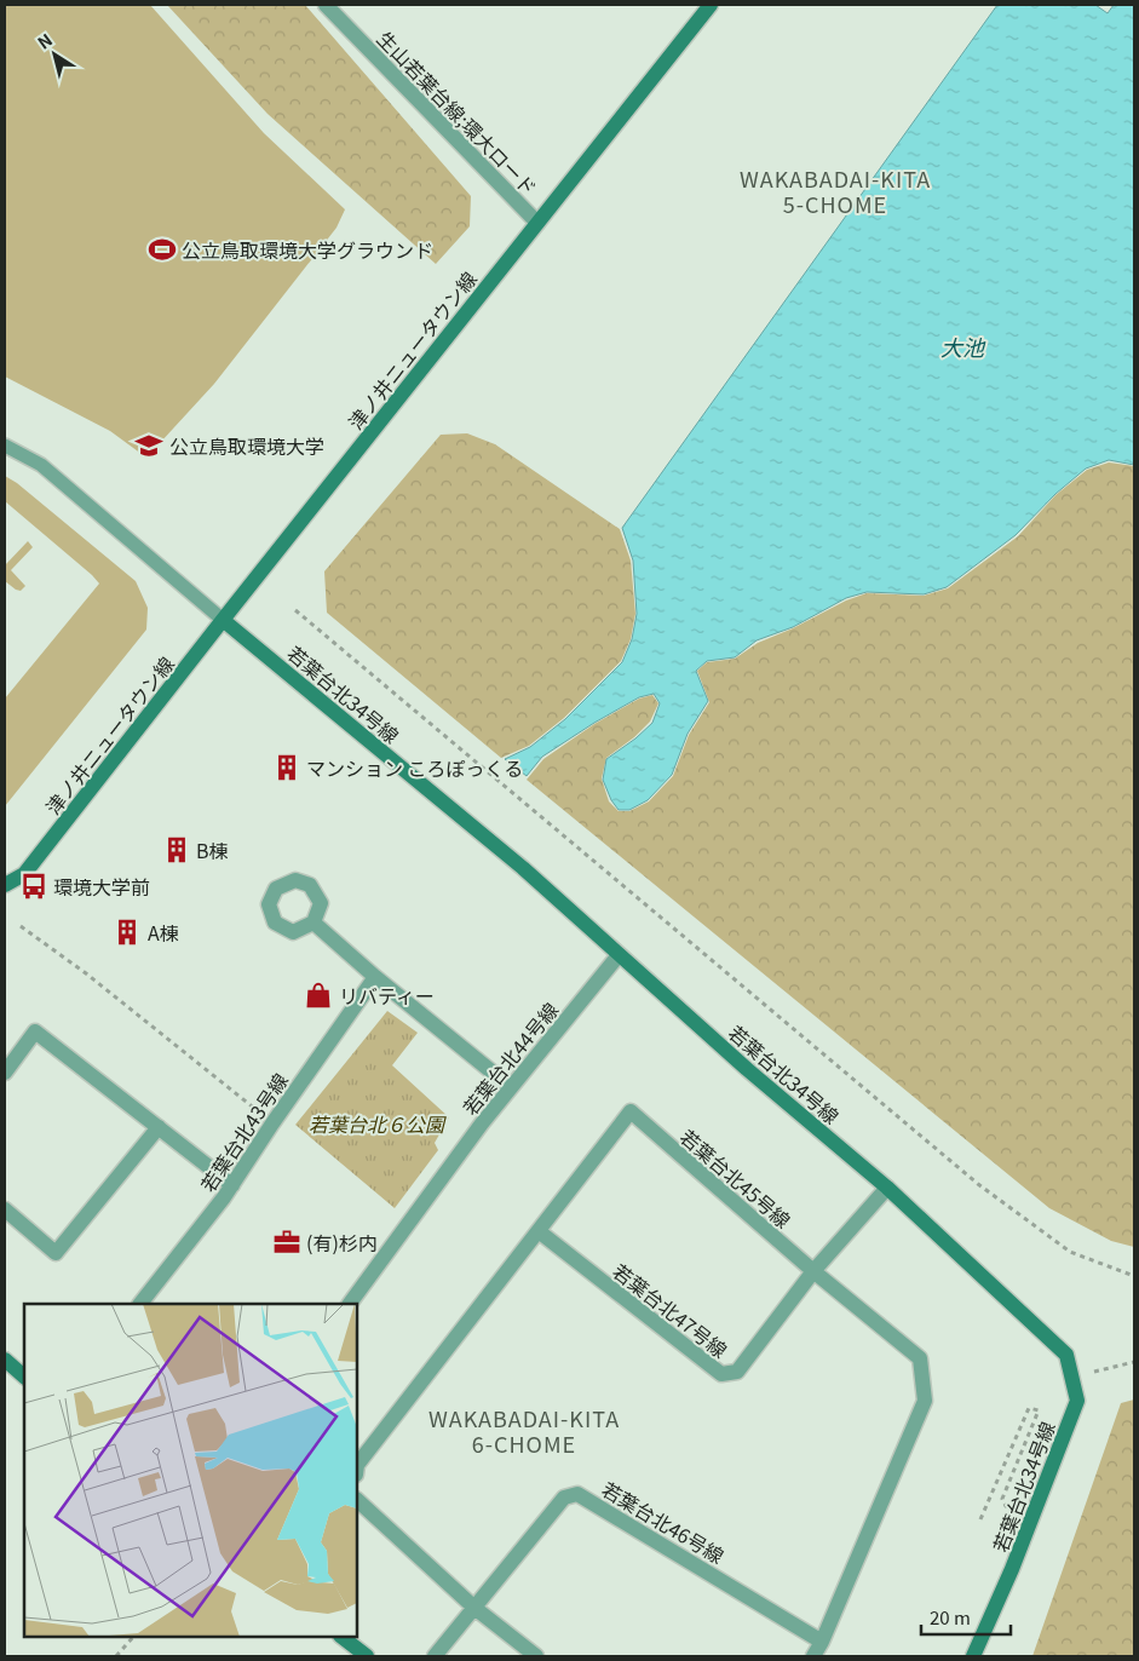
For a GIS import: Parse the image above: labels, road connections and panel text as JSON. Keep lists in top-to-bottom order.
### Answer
{
  "streets": {
    "street": [
      "生山若葉台線;環大ロード",
      "津ノ井ニュータウン線",
      "若葉台北34号線",
      "若葉台北44号線",
      "若葉台北43号線",
      "若葉台北45号線",
      "若葉台北47号線",
      "若葉台北46号線"
    ]
  },
  "crossings": [
    ["生山若葉台線;環大ロード", "津ノ井ニュータウン線"],
    ["津ノ井ニュータウン線", "若葉台北34号線"],
    ["若葉台北34号線", "若葉台北44号線"],
    ["若葉台北34号線", "若葉台北47号線"],
    ["若葉台北45号線", "若葉台北47号線"],
    ["若葉台北45号線", "若葉台北46号線"]
  ],
  "districts": ["WAKABADAI-KITA 5-CHOME", "WAKABADAI-KITA 6-CHOME"],
  "water": ["大池"],
  "parks": ["若葉台北６公園"],
  "places": {
    "sports": ["公立鳥取環境大学グラウンド"],
    "school or university": ["公立鳥取環境大学"],
    "building": ["マンション ころぽっくる", "B棟", "A棟"],
    "bus stop": ["環境大学前"],
    "shop": ["リバティー"],
    "office": ["(有)杉内"]
  },
  "scale_bar": "20 m",
  "north": "top left"
}
